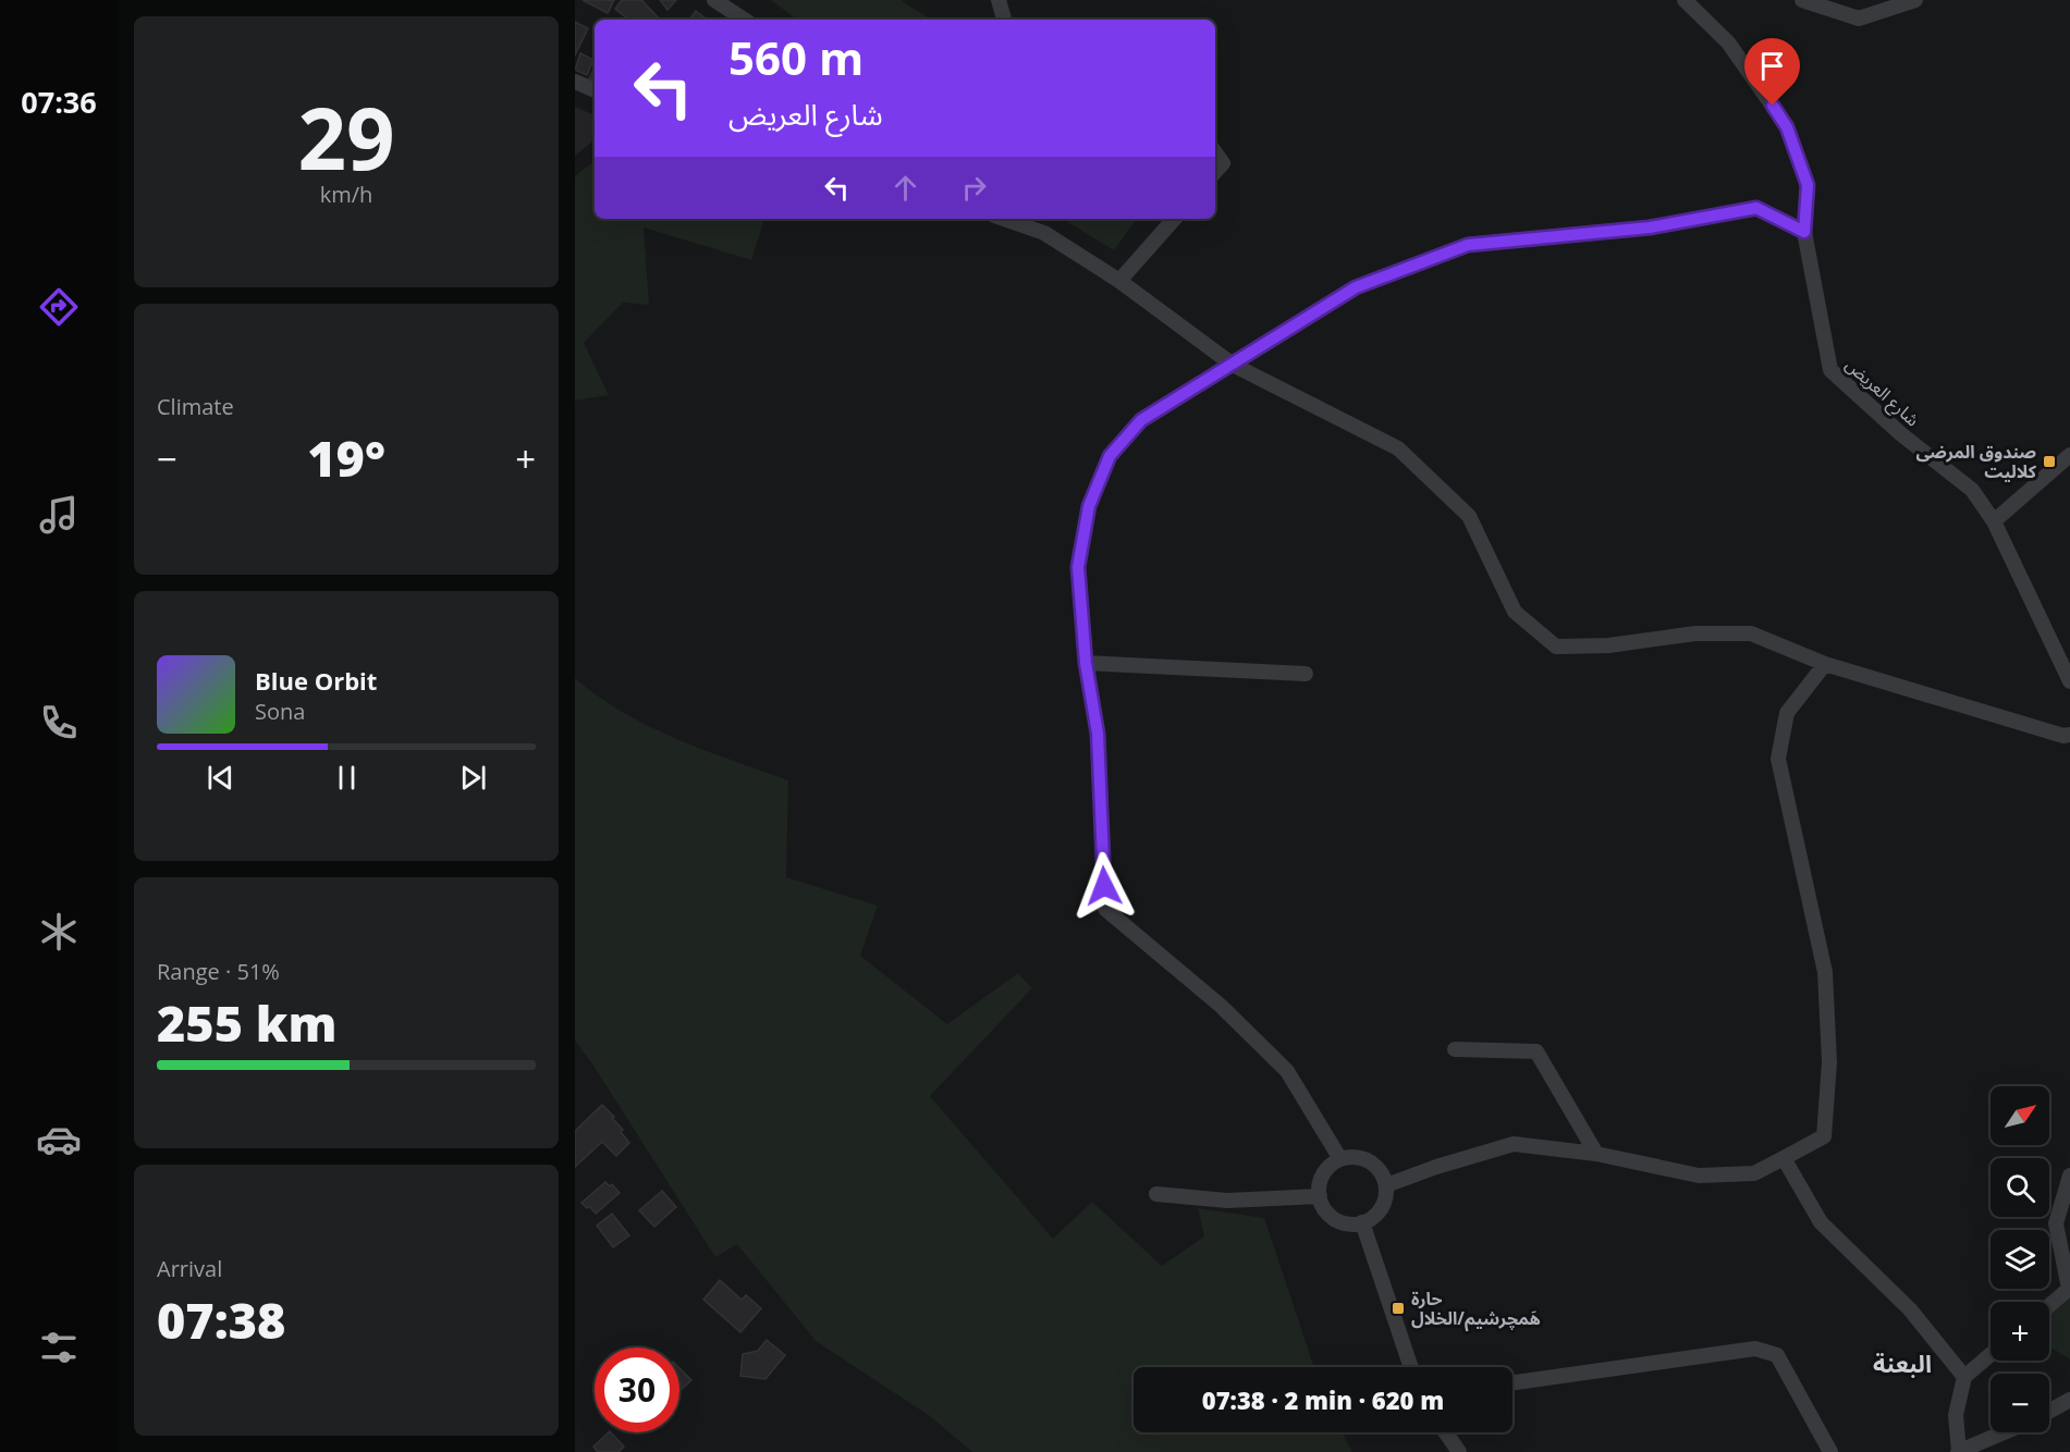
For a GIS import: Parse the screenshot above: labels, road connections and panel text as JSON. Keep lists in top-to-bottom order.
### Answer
{
  "streets": {
    "street": ["شارع العريض"]
  },
  "districts": ["البعنة"],
  "places": {
    "transit": ["صندوق المرضى كلاليت", "حارة هَمچرشيم/الخلال"]
  },
  "north": "top right",
  "page": {
    "tabs": "07:36",
    "tile": [
      ["29", "km/h"],
      "Climate",
      ["Range · 51%", "255 km"],
      ["Arrival", "07:38"]
    ],
    "turn": ["560 m", "شارع العريض"],
    "heat": ["−", "19°", "+"],
    "song": ["Blue Orbit", "Sona"],
    "map_buttons": ["+", "−"],
    "limit": "30",
    "trip": "07:38 · 2 min · 620 m"
  }
}
